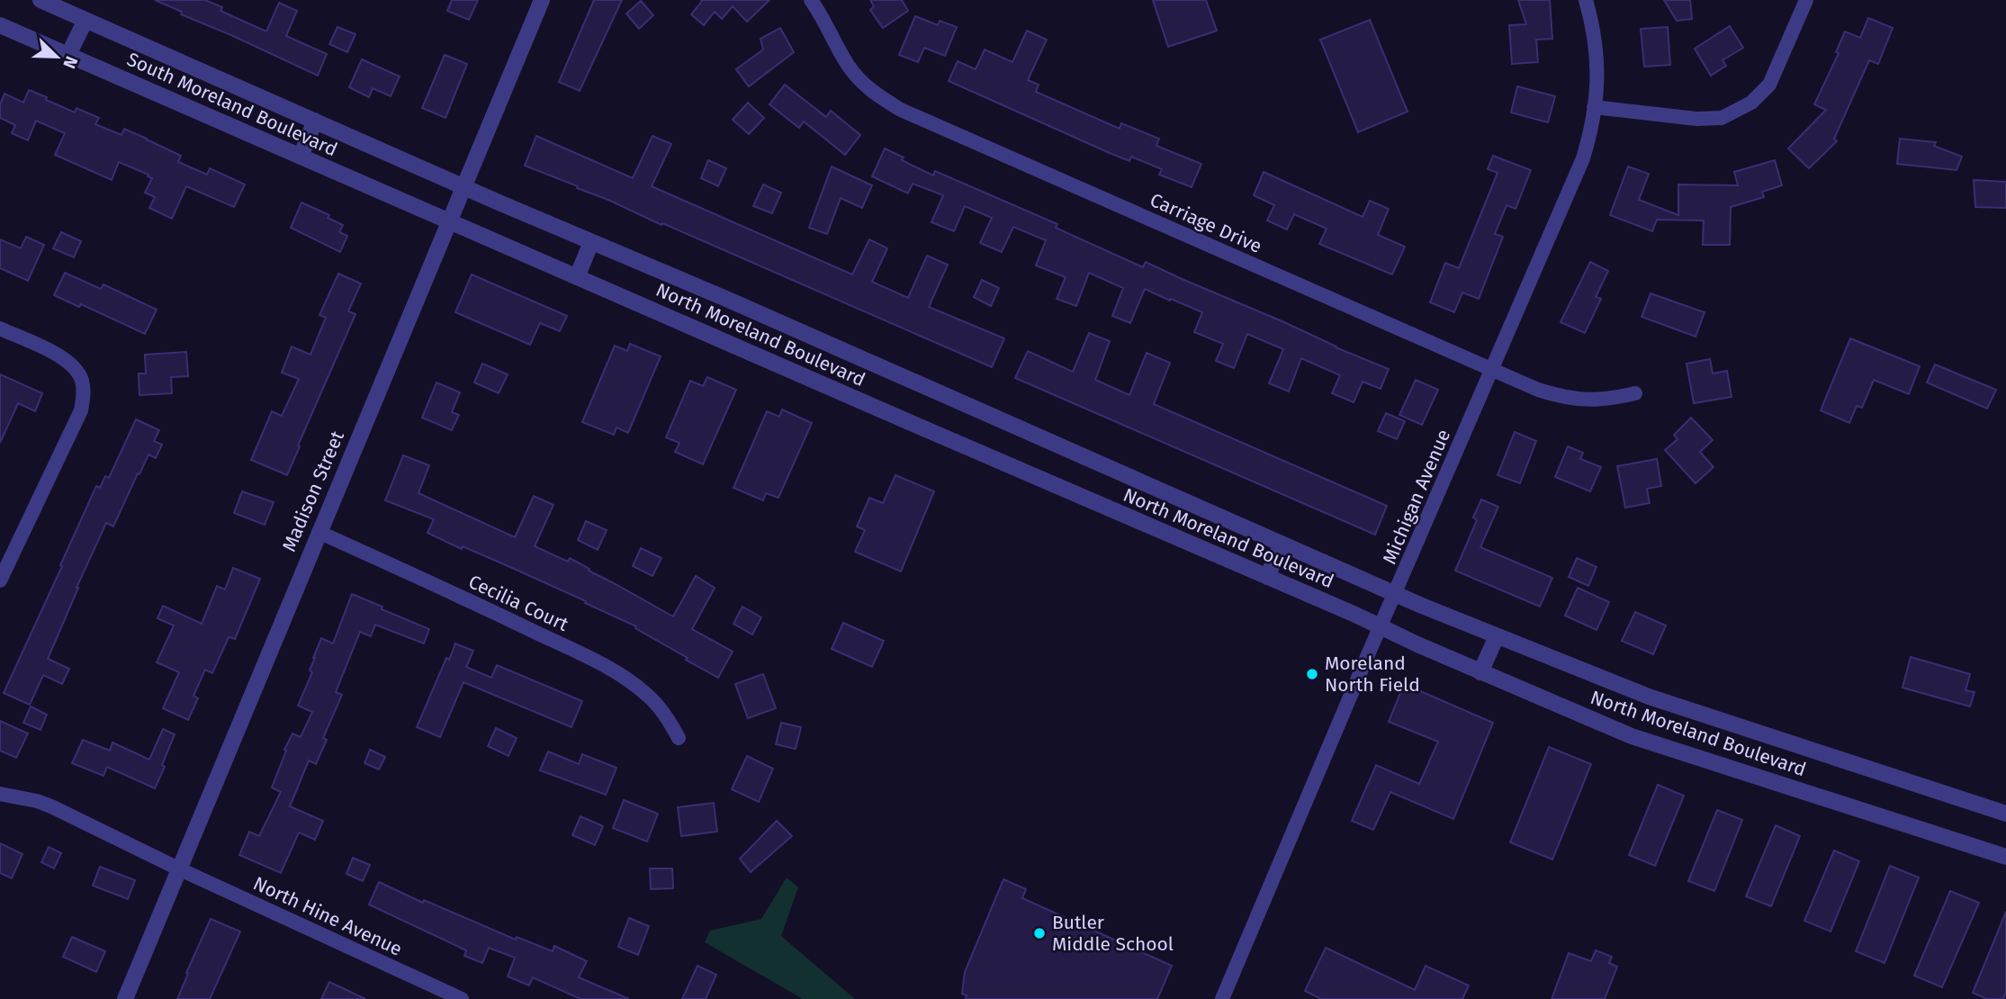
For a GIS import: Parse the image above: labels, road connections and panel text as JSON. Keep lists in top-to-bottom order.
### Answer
{
  "streets": {
    "street": [
      "South Moreland Boulevard",
      "Carriage Drive",
      "North Moreland Boulevard",
      "Madison Street",
      "Michigan Avenue",
      "Cecilia Court",
      "North Hine Avenue"
    ]
  },
  "crossings": [
    ["South Moreland Boulevard", "North Moreland Boulevard"],
    ["South Moreland Boulevard", "Madison Street"],
    ["Carriage Drive", "Michigan Avenue"],
    ["North Moreland Boulevard", "Madison Street"],
    ["North Moreland Boulevard", "Michigan Avenue"],
    ["Madison Street", "Cecilia Court"],
    ["Madison Street", "North Hine Avenue"]
  ],
  "places": ["Moreland North Field", "Butler Middle School"],
  "north": "bottom right"
}
